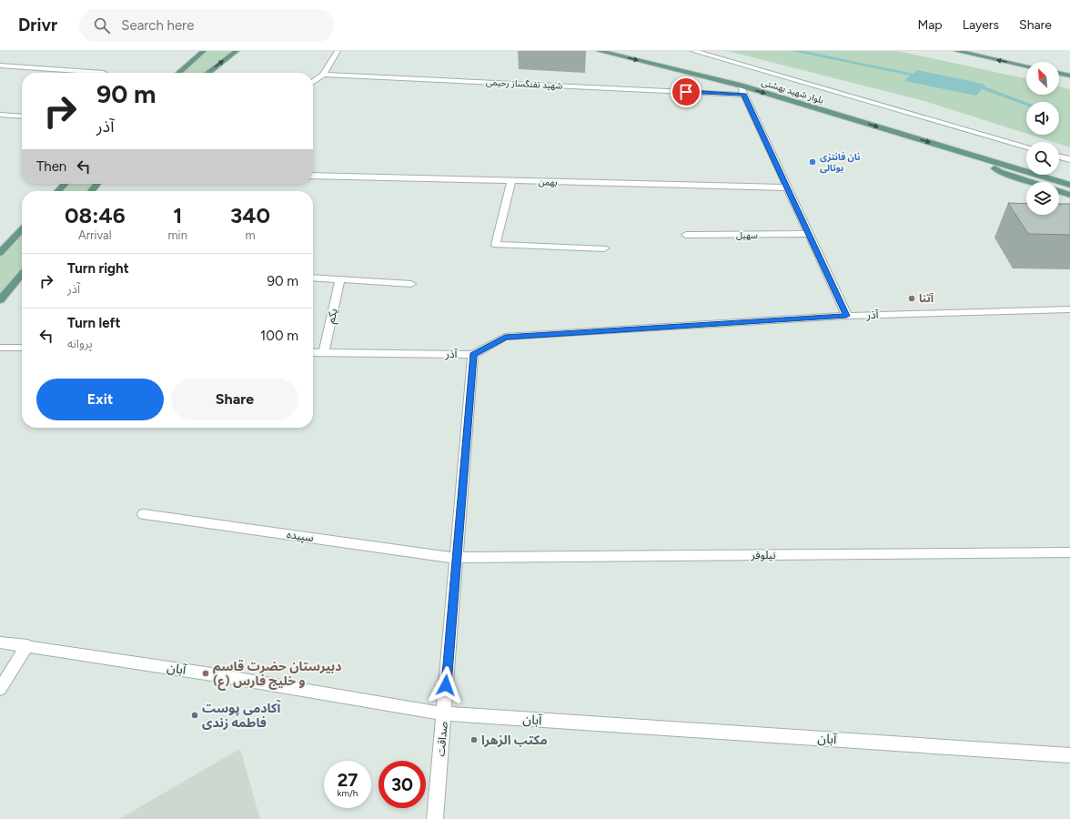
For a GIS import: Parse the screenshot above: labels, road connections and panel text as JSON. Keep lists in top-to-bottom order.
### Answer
{
  "streets": {
    "main road": ["بلوار شهید بهشتی"],
    "street": [
      "شهید تفنگساز رحیمی",
      "بهمن",
      "سهیل",
      "آذر",
      "یکم",
      "سپیده",
      "نیلوفر",
      "آبان",
      "صداقت"
    ]
  },
  "crossings": [
    ["آذر", "یکم"],
    ["آذر", "صداقت"],
    ["سپیده", "نیلوفر"],
    ["سپیده", "صداقت"],
    ["نیلوفر", "صداقت"],
    ["آبان", "صداقت"]
  ],
  "one_way": ["بلوار شهید بهشتی"],
  "places": [
    "نان فانتزی بوتالی",
    "آتنا",
    "دبیرستان حضرت قاسم (ع) و خلیج فارس",
    "آکادمی پوست فاطمه زندی",
    "مکتب الزهرا"
  ],
  "north": "top left",
  "page": {
    "header": "Drivr",
    "search": "Search here",
    "nav": ["Map", "Layers", "Share"],
    "turn": ["90 m", "آذر"],
    "then": "Then",
    "eta": [
      "08:46",
      "Arrival",
      "1",
      "min",
      "340",
      "m"
    ],
    "list": [
      {
        "name": "Turn right",
        "note": "آذر",
        "value": "90 m"
      },
      {
        "name": "Turn left",
        "note": "پروانه",
        "value": "100 m"
      }
    ],
    "buttons": ["Exit", "Share"],
    "speed": "27 km/h",
    "limit": "30"
  }
}
